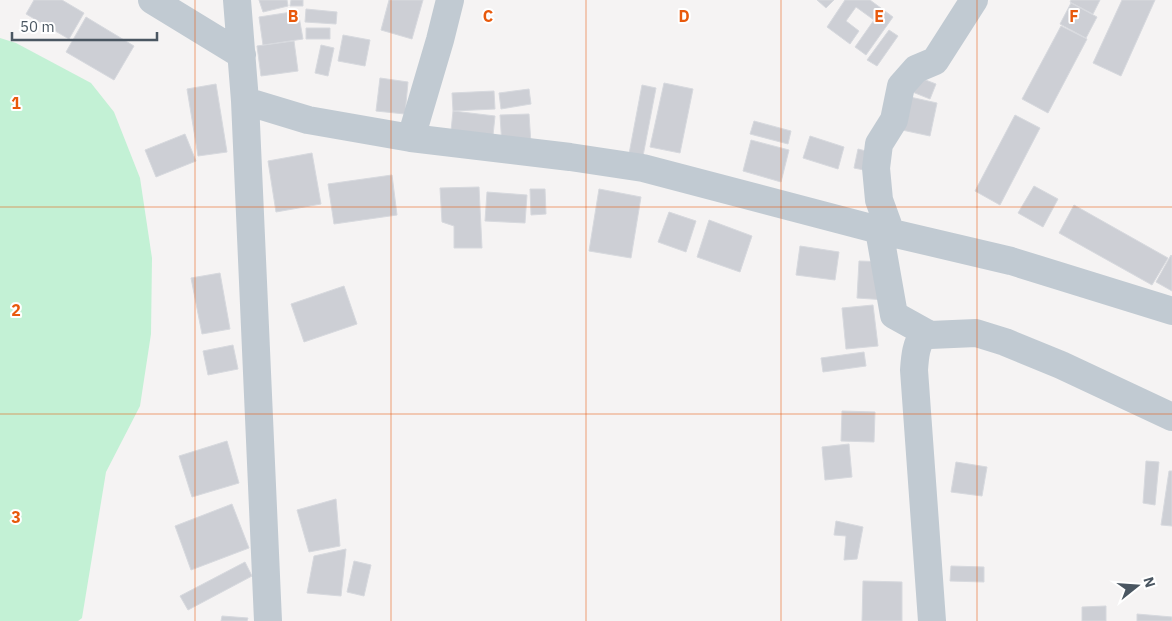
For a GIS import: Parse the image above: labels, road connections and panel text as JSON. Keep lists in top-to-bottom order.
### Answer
{
  "scale_bar": "50 m",
  "north": "right",
  "grid": {
    "columns": [
      "B",
      "C",
      "D",
      "E",
      "F"
    ],
    "rows": ["1", "2", "3"]
  }
}
